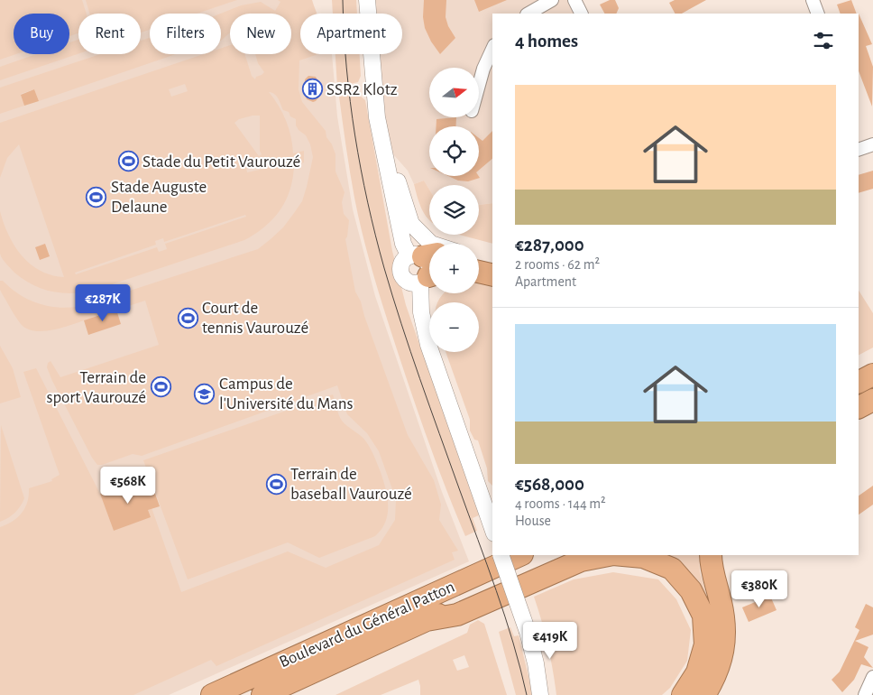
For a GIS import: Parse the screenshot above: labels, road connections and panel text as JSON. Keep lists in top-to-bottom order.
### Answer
{
  "streets": {
    "highway": ["Boulevard du Général Patton"]
  },
  "places": {
    "building": ["SSR2 Klotz"],
    "sports": [
      "Stade du Petit Vaurouzé",
      "Stade Auguste Delaune",
      "Court de tennis Vaurouzé",
      "Terrain de sport Vaurouzé",
      "Terrain de baseball Vaurouzé"
    ],
    "school or university": ["Campus de l'Université du Mans"]
  },
  "north": "right",
  "page": {
    "chip": [
      "Buy",
      "Rent",
      "Filters",
      "New",
      "Apartment"
    ],
    "heading": "4 homes",
    "map_buttons": ["+", "−"],
    "list": [
      {
        "name": "€287,000",
        "note": "2 rooms · 62 m² · Apartment"
      },
      {
        "name": "€568,000",
        "note": "4 rooms · 144 m² · House"
      }
    ],
    "price": [
      "€287K",
      "€568K",
      "€380K",
      "€419K"
    ]
  }
}
